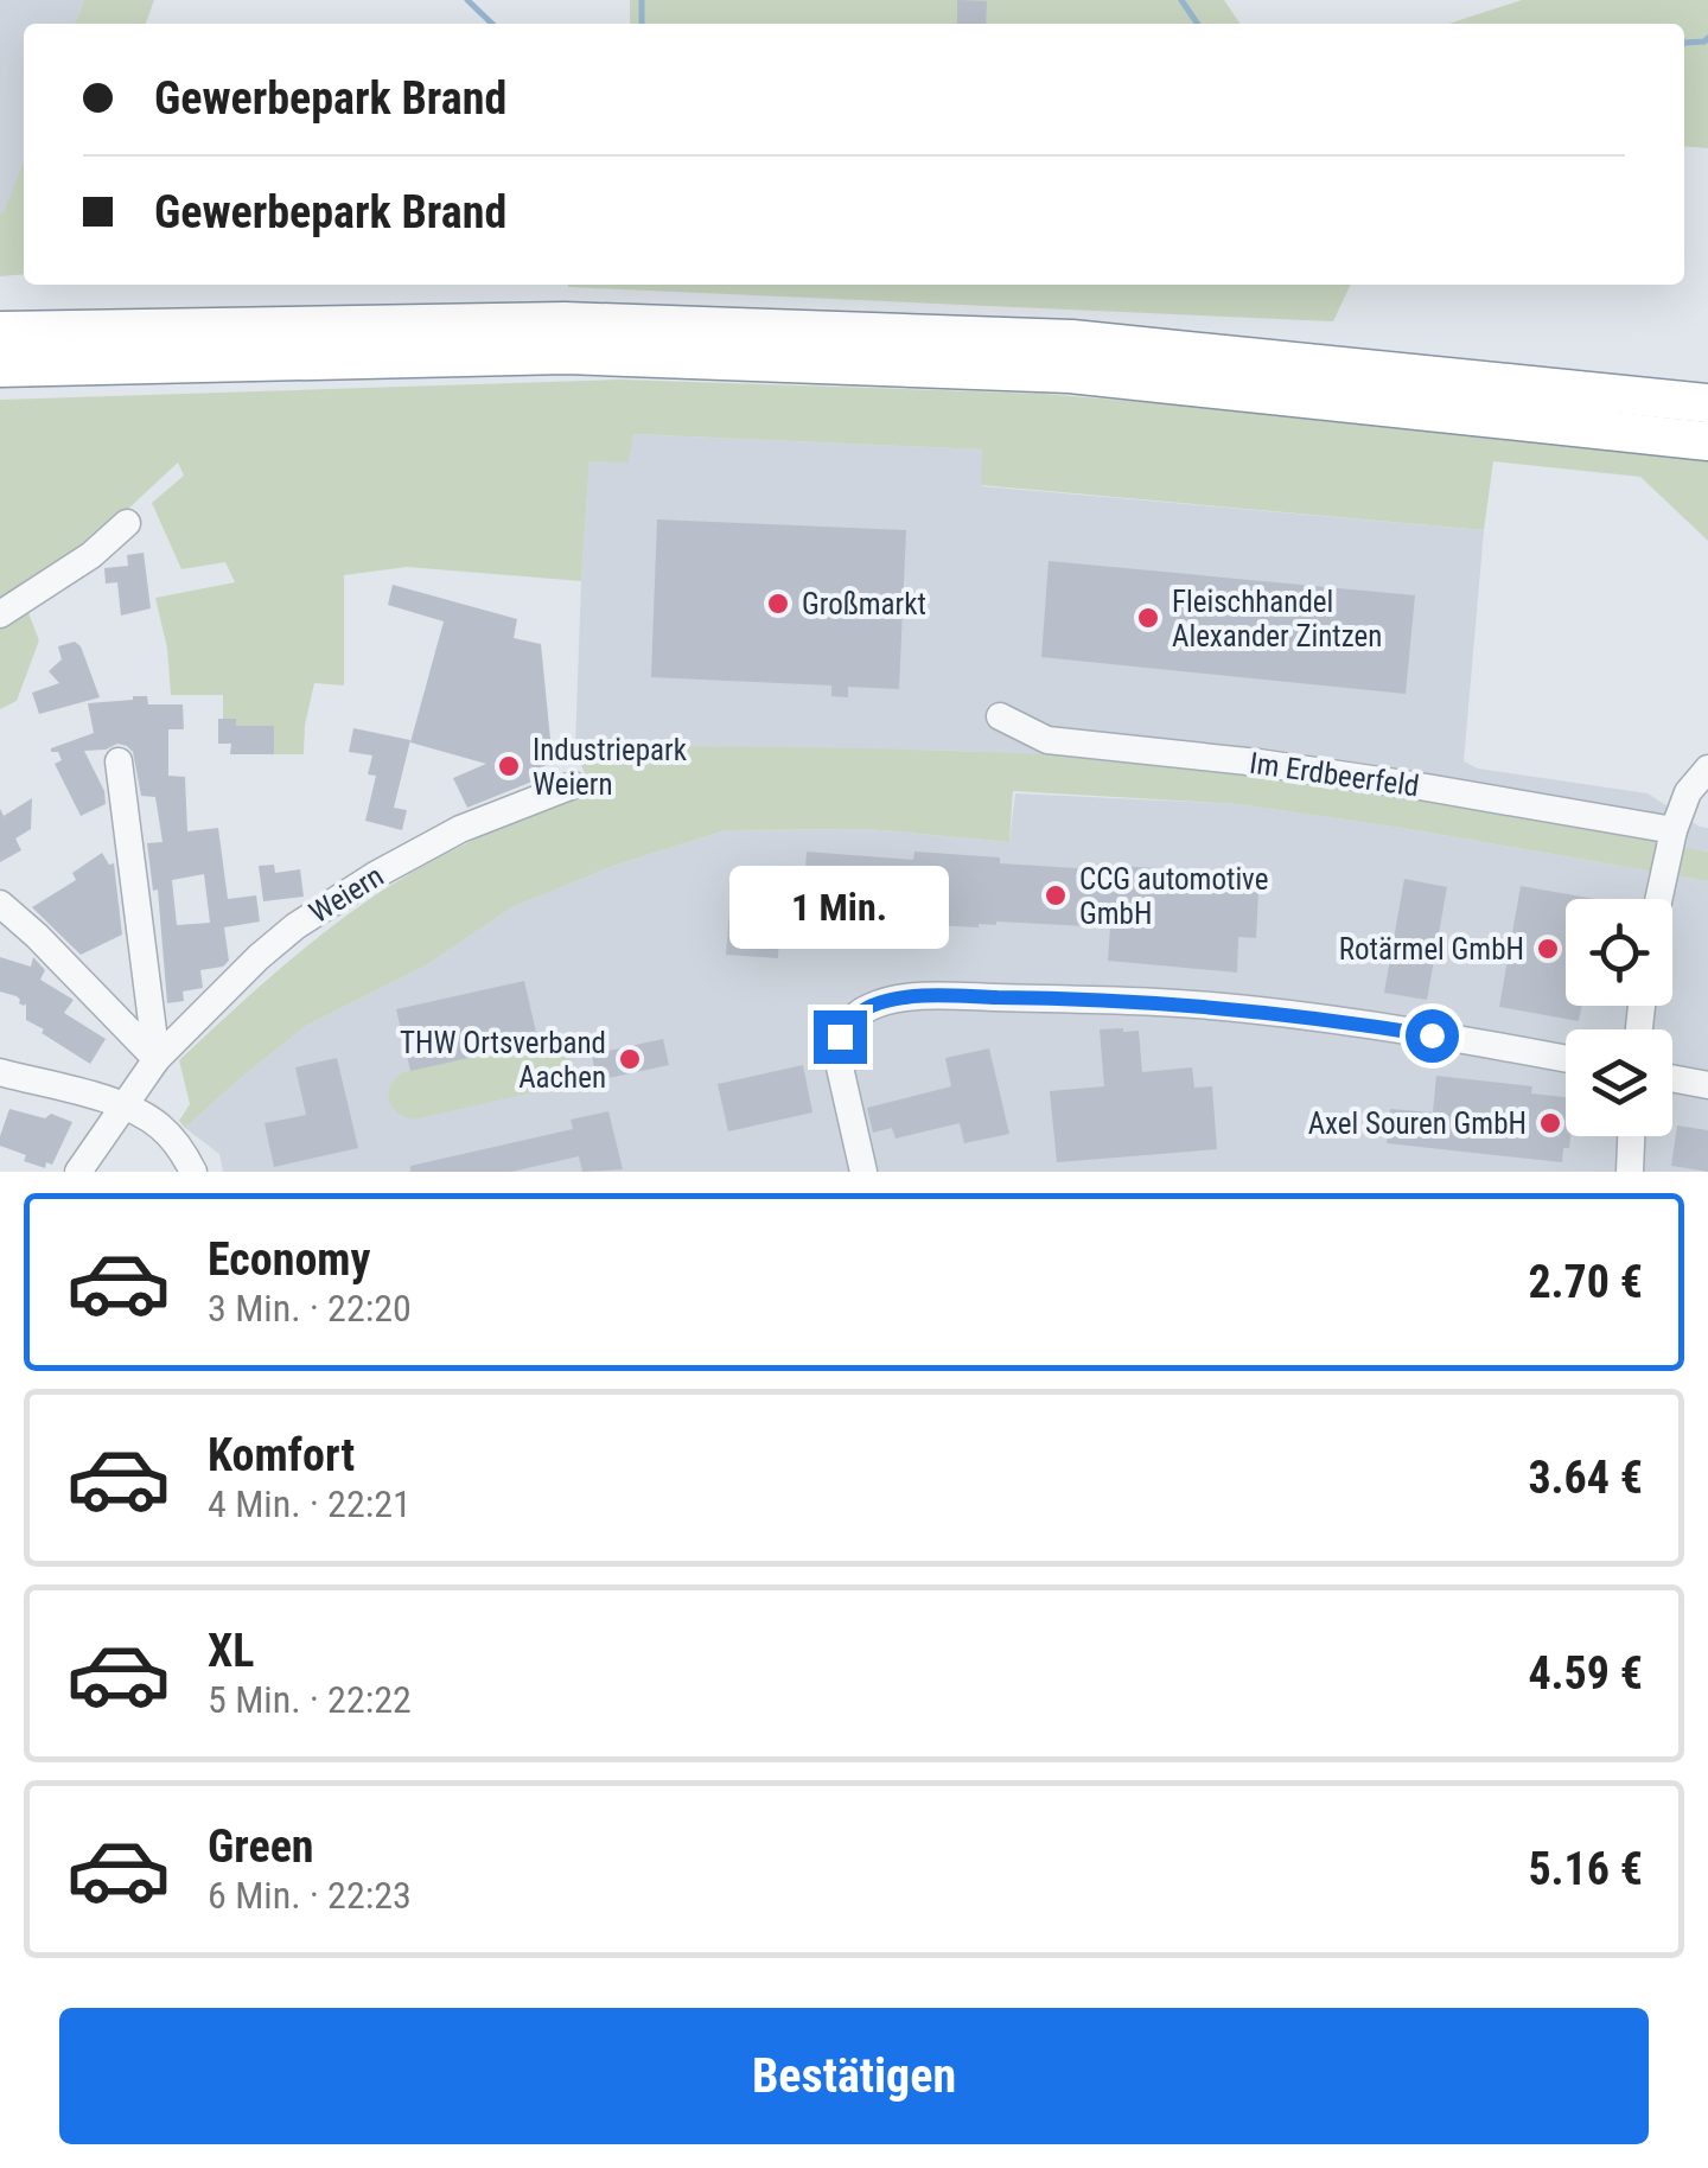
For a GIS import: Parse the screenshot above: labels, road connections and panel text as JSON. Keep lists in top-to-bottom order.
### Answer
{
  "streets": {
    "street": ["Im Erdbeerfeld", "Weiern"]
  },
  "places": [
    "Großmarkt",
    "Fleischhandel Alexander Zintzen",
    "Industriepark Weiern",
    "CCG automotive GmbH",
    "Rotärmel GmbH",
    "THW Ortsverband Aachen",
    "Axel Souren GmbH"
  ],
  "page": {
    "banner": ["Gewerbepark Brand", "Gewerbepark Brand"],
    "bubble": "1 Min.",
    "list": [
      {
        "name": "Economy",
        "note": "3 Min. · 22:20",
        "value": "2.70 €"
      },
      {
        "name": "Komfort",
        "note": "4 Min. · 22:21",
        "value": "3.64 €"
      },
      {
        "name": "XL",
        "note": "5 Min. · 22:22",
        "value": "4.59 €"
      },
      {
        "name": "Green",
        "note": "6 Min. · 22:23",
        "value": "5.16 €"
      }
    ],
    "buttons": "Bestätigen"
  }
}
